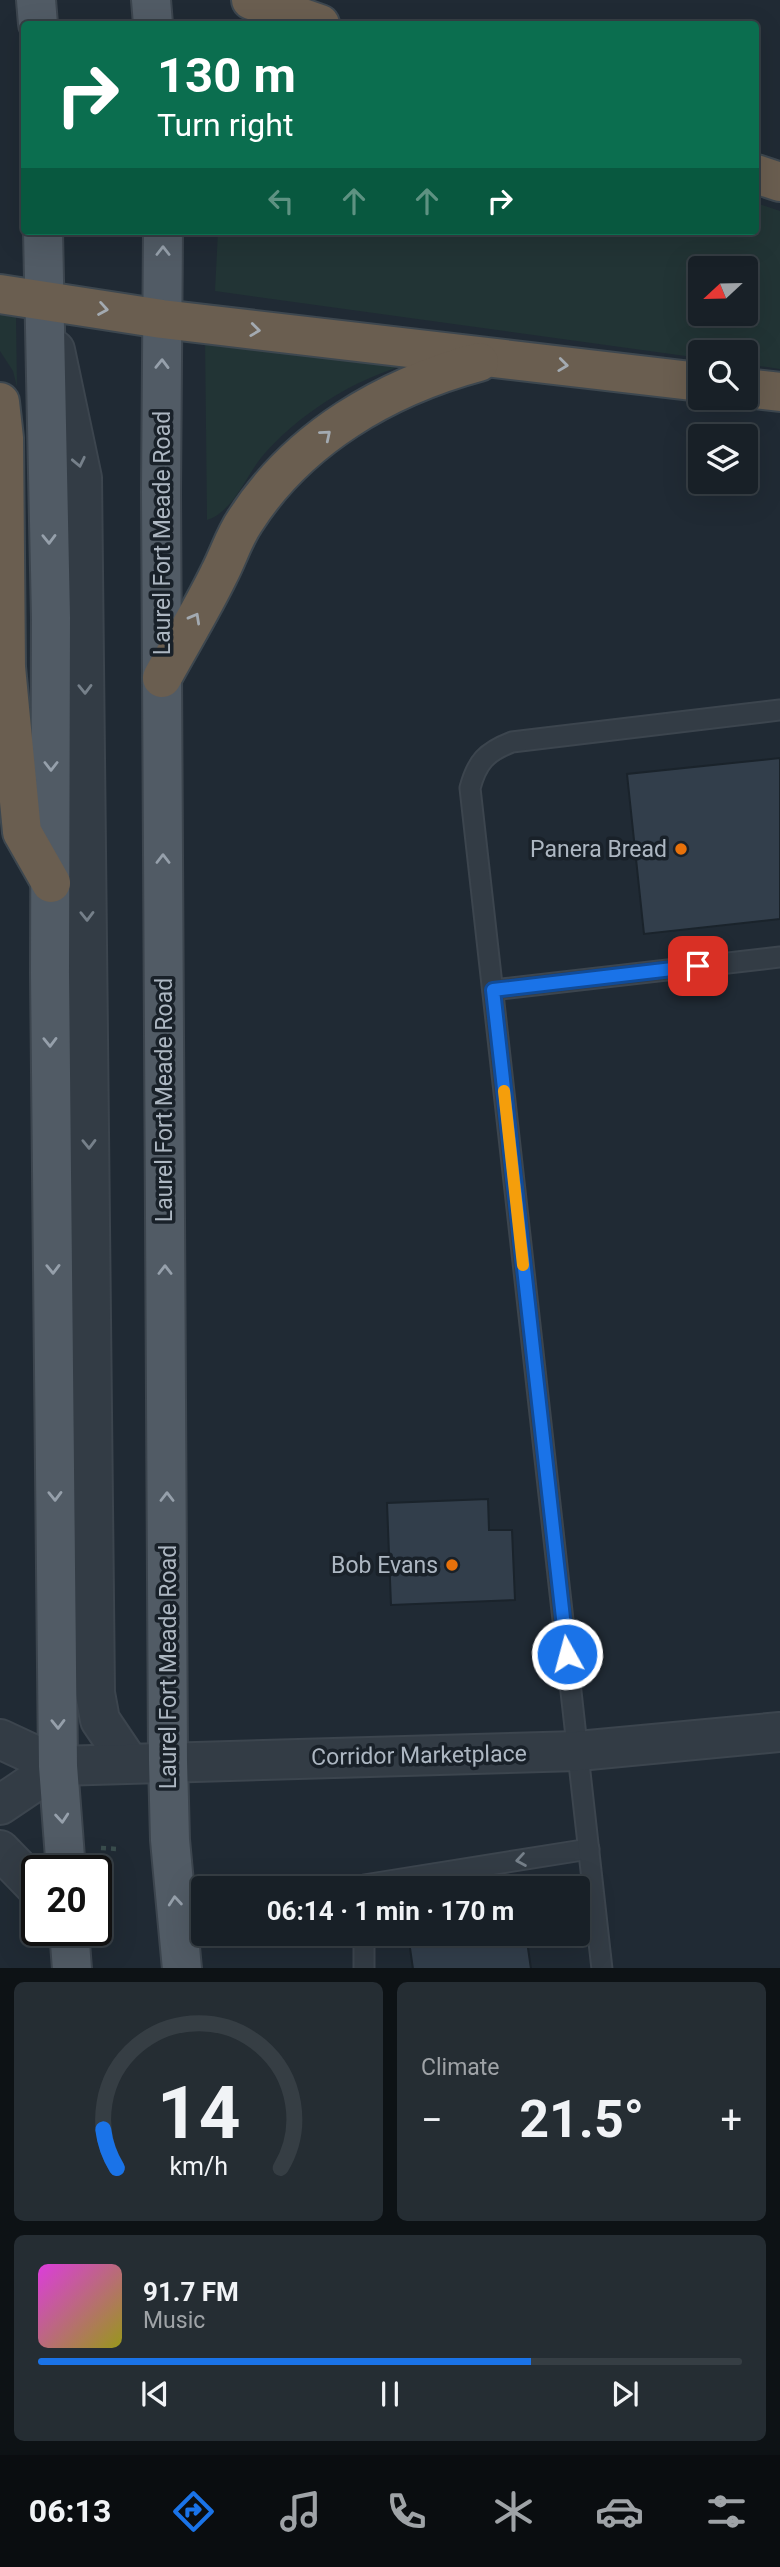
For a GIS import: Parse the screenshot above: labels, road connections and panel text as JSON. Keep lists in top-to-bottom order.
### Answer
{
  "streets": {
    "main road": ["Laurel Fort Meade Road"],
    "street": ["Corridor Marketplace"]
  },
  "crossings": [
    ["Laurel Fort Meade Road", "Corridor Marketplace"]
  ],
  "places": ["Panera Bread", "Bob Evans"],
  "north": "left",
  "page": {
    "turn": ["130 m", "Turn right"],
    "limit": "20",
    "trip": "06:14 · 1 min · 170 m",
    "tile": "Climate",
    "heat": ["−", "21.5°", "+"],
    "song": ["91.7 FM", "Music"],
    "tabs": "06:13",
    "gauge": ["14", "km/h"]
  }
}
